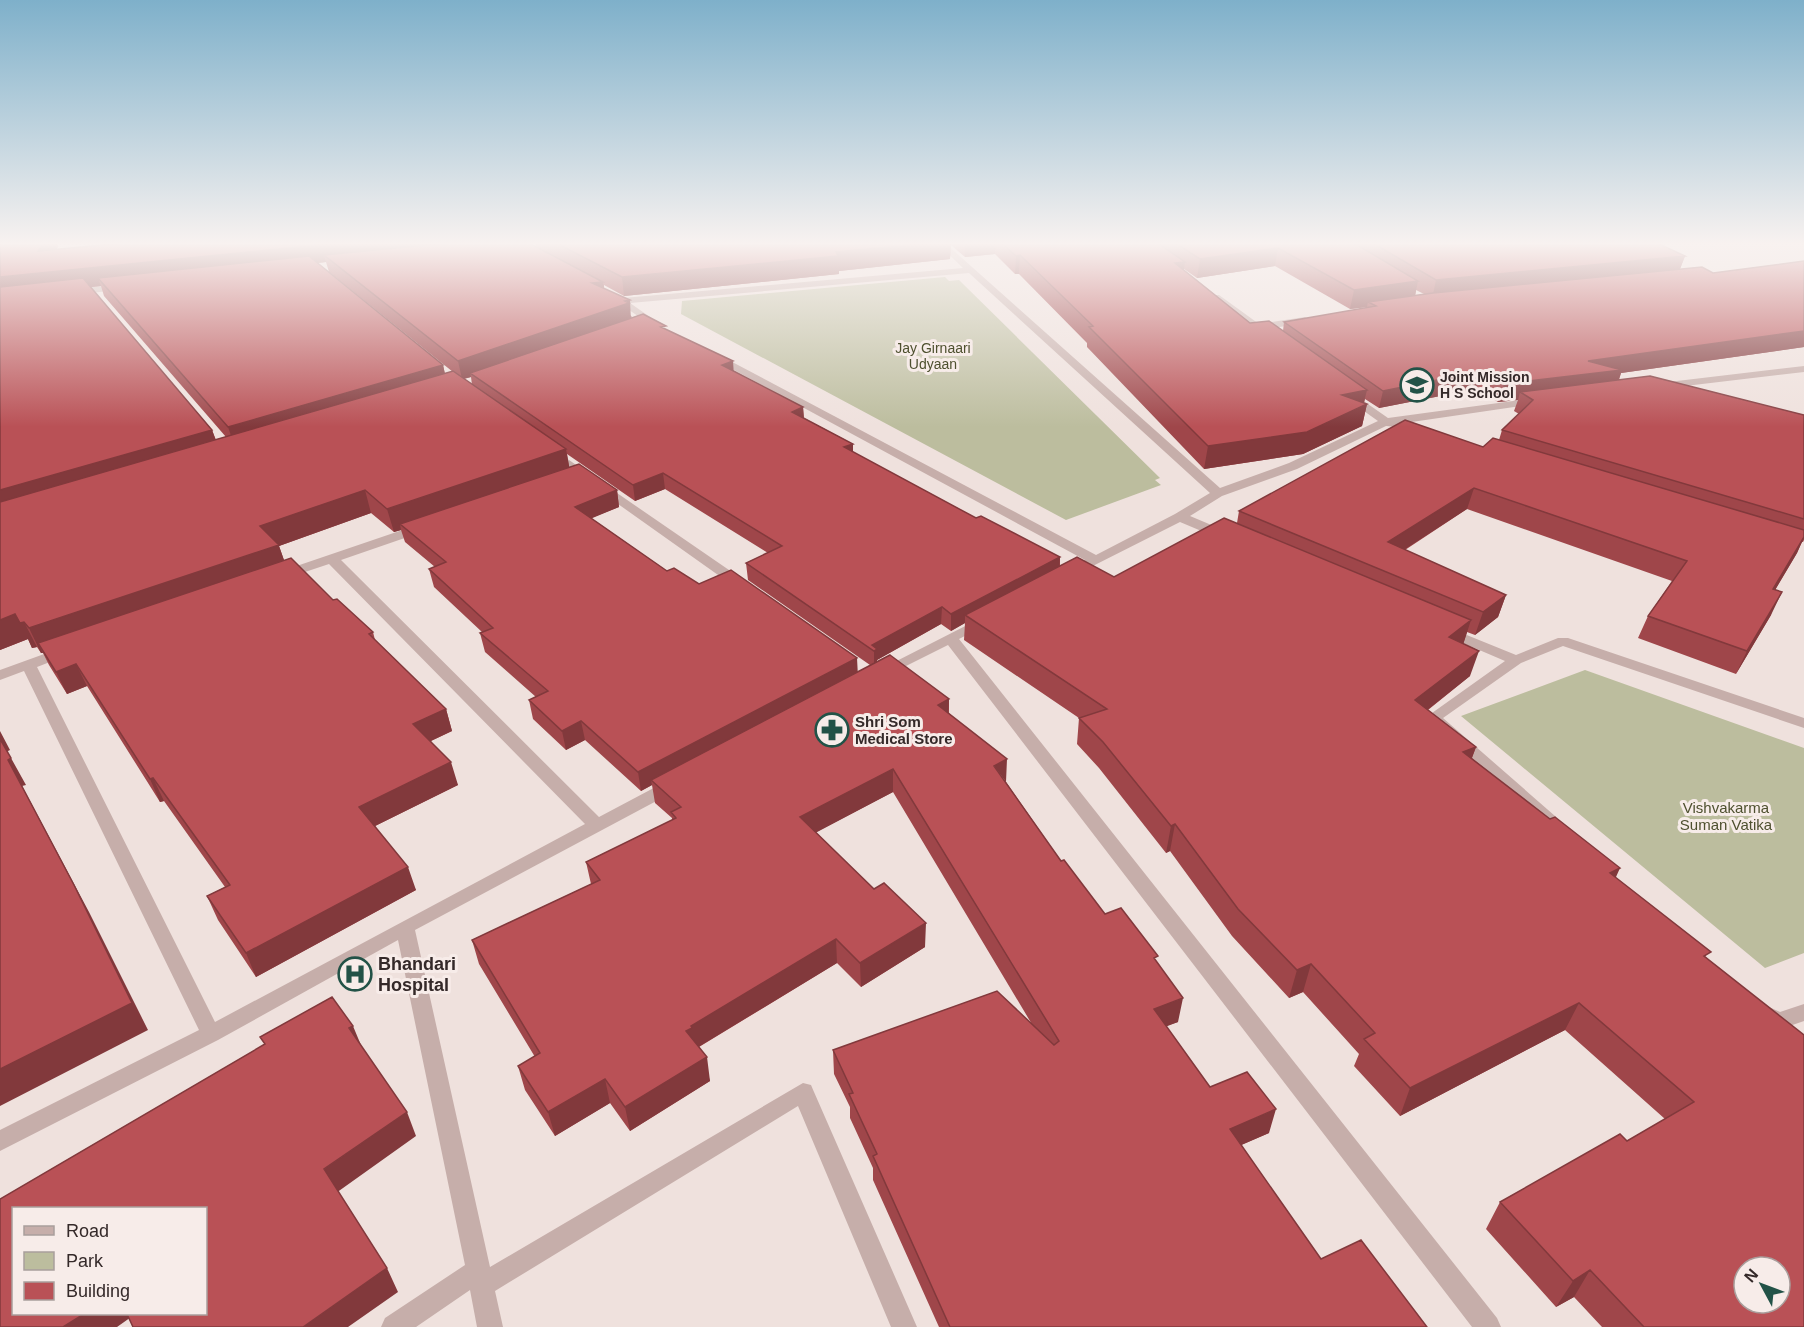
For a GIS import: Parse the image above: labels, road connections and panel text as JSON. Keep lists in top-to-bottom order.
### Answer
{
  "parks": ["Jay Girnaari Udyaan", "Vishvakarma Suman Vatika"],
  "places": {
    "school or university": ["Joint Mission H S School"],
    "pharmacy": ["Shri Som Medical Store"],
    "hospital": ["Bhandari Hospital"]
  },
  "legend": ["Road", "Park", "Building"],
  "north": "top left"
}
